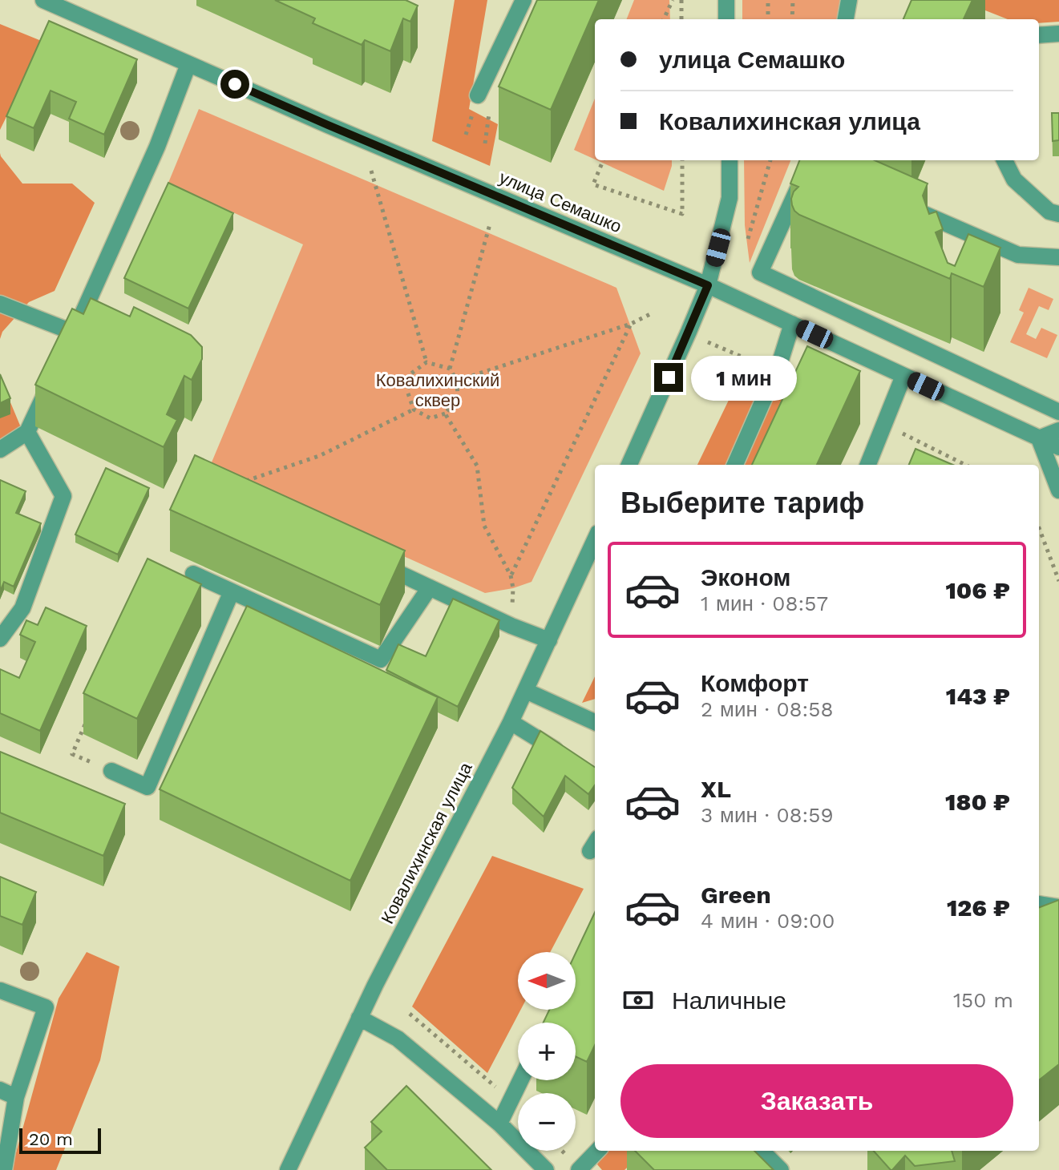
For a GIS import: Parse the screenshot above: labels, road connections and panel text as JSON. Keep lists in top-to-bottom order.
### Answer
{
  "streets": {
    "street": ["улица Семашко", "Ковалихинская улица"]
  },
  "parks": ["Ковалихинский сквер"],
  "scale_bar": "20 m",
  "north": "left",
  "page": {
    "banner": ["улица Семашко", "Ковалихинская улица"],
    "bubble": "1 мин",
    "heading": "Выберите тариф",
    "list": [
      {
        "name": "Эконом",
        "note": "1 мин · 08:57",
        "value": "106 ₽"
      },
      {
        "name": "Комфорт",
        "note": "2 мин · 08:58",
        "value": "143 ₽"
      },
      {
        "name": "XL",
        "note": "3 мин · 08:59",
        "value": "180 ₽"
      },
      {
        "name": "Green",
        "note": "4 мин · 09:00",
        "value": "126 ₽"
      }
    ],
    "map_buttons": ["+", "−"],
    "pay": ["Наличные", "150 m"],
    "buttons": "Заказать",
    "scale": "20 m"
  }
}
